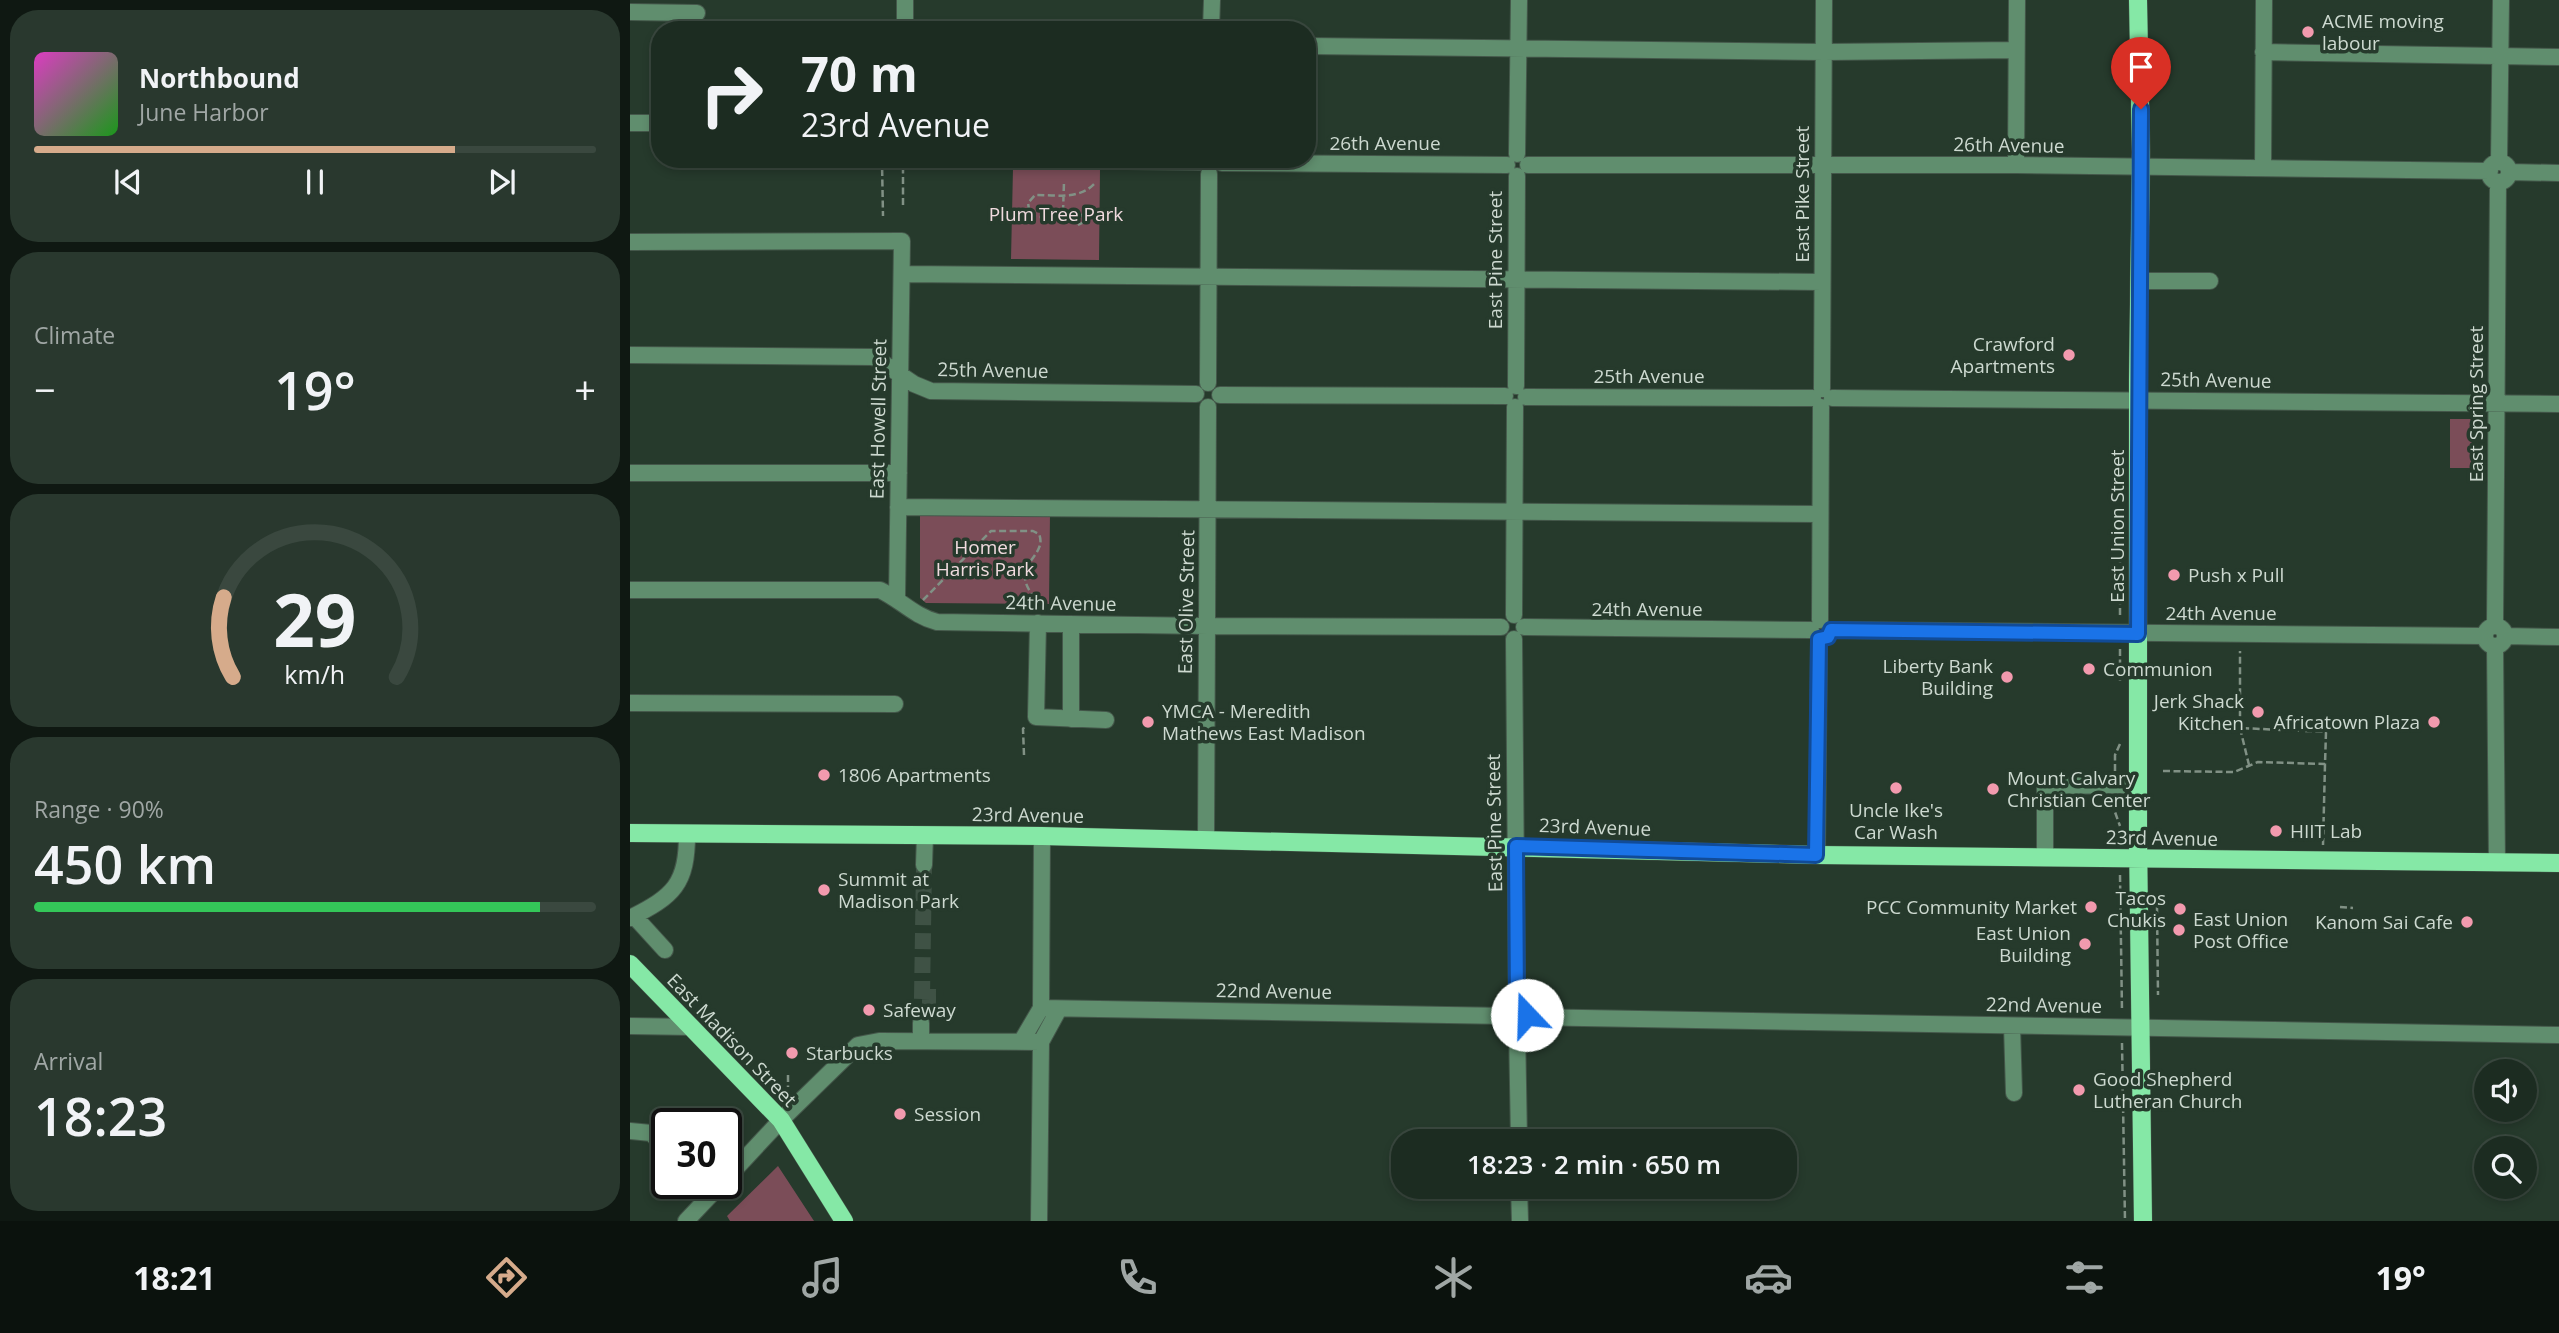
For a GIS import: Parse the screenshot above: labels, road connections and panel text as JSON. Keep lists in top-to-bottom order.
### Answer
{
  "streets": {
    "main road": ["East Union Street", "23rd Avenue", "East Madison Street"],
    "street": [
      "26th Avenue",
      "East Pike Street",
      "East Pine Street",
      "25th Avenue",
      "East Spring Street",
      "East Howell Street",
      "East Olive Street",
      "24th Avenue",
      "22nd Avenue"
    ]
  },
  "crossings": [
    ["26th Avenue", "East Pike Street"],
    ["26th Avenue", "East Pine Street"],
    ["26th Avenue", "East Spring Street"],
    ["26th Avenue", "East Union Street"],
    ["East Pike Street", "25th Avenue"],
    ["East Pike Street", "24th Avenue"],
    ["East Pike Street", "23rd Avenue"],
    ["East Pine Street", "25th Avenue"],
    ["East Pine Street", "24th Avenue"],
    ["East Pine Street", "23rd Avenue"],
    ["East Pine Street", "22nd Avenue"],
    ["25th Avenue", "East Spring Street"],
    ["25th Avenue", "East Howell Street"],
    ["25th Avenue", "East Union Street"],
    ["25th Avenue", "East Olive Street"],
    ["East Spring Street", "24th Avenue"],
    ["East Spring Street", "23rd Avenue"],
    ["East Howell Street", "24th Avenue"],
    ["East Union Street", "24th Avenue"],
    ["East Union Street", "23rd Avenue"],
    ["East Union Street", "22nd Avenue"],
    ["East Olive Street", "24th Avenue"],
    ["East Olive Street", "23rd Avenue"]
  ],
  "parks": ["Plum Tree Park", "Homer Harris Park"],
  "places": [
    "ACME moving labour",
    "Crawford Apartments",
    "Push x Pull",
    "Communion",
    "Liberty Bank Building",
    "Jerk Shack Kitchen",
    "YMCA - Meredith Mathews East Madison",
    "Africatown Plaza",
    "1806 Apartments",
    "Uncle Ike's Car Wash",
    "Mount Calvary Christian Center",
    "HIIT Lab",
    "Summit at Madison Park",
    "PCC Community Market",
    "Tacos Chukis",
    "Kanom Sai Cafe",
    "East Union Post Office",
    "East Union Building",
    "Safeway",
    "Starbucks",
    "Good Shepherd Lutheran Church",
    "Session"
  ],
  "page": {
    "turn": ["70 m", "23rd Avenue"],
    "song": ["Northbound", "June Harbor"],
    "tile": [
      "Climate",
      ["Range · 90%", "450 km"],
      ["Arrival", "18:23"]
    ],
    "heat": ["−", "19°", "+"],
    "limit": "30",
    "trip": "18:23 · 2 min · 650 m",
    "tabs": ["18:21", "19°"],
    "gauge": ["29", "km/h"]
  }
}
